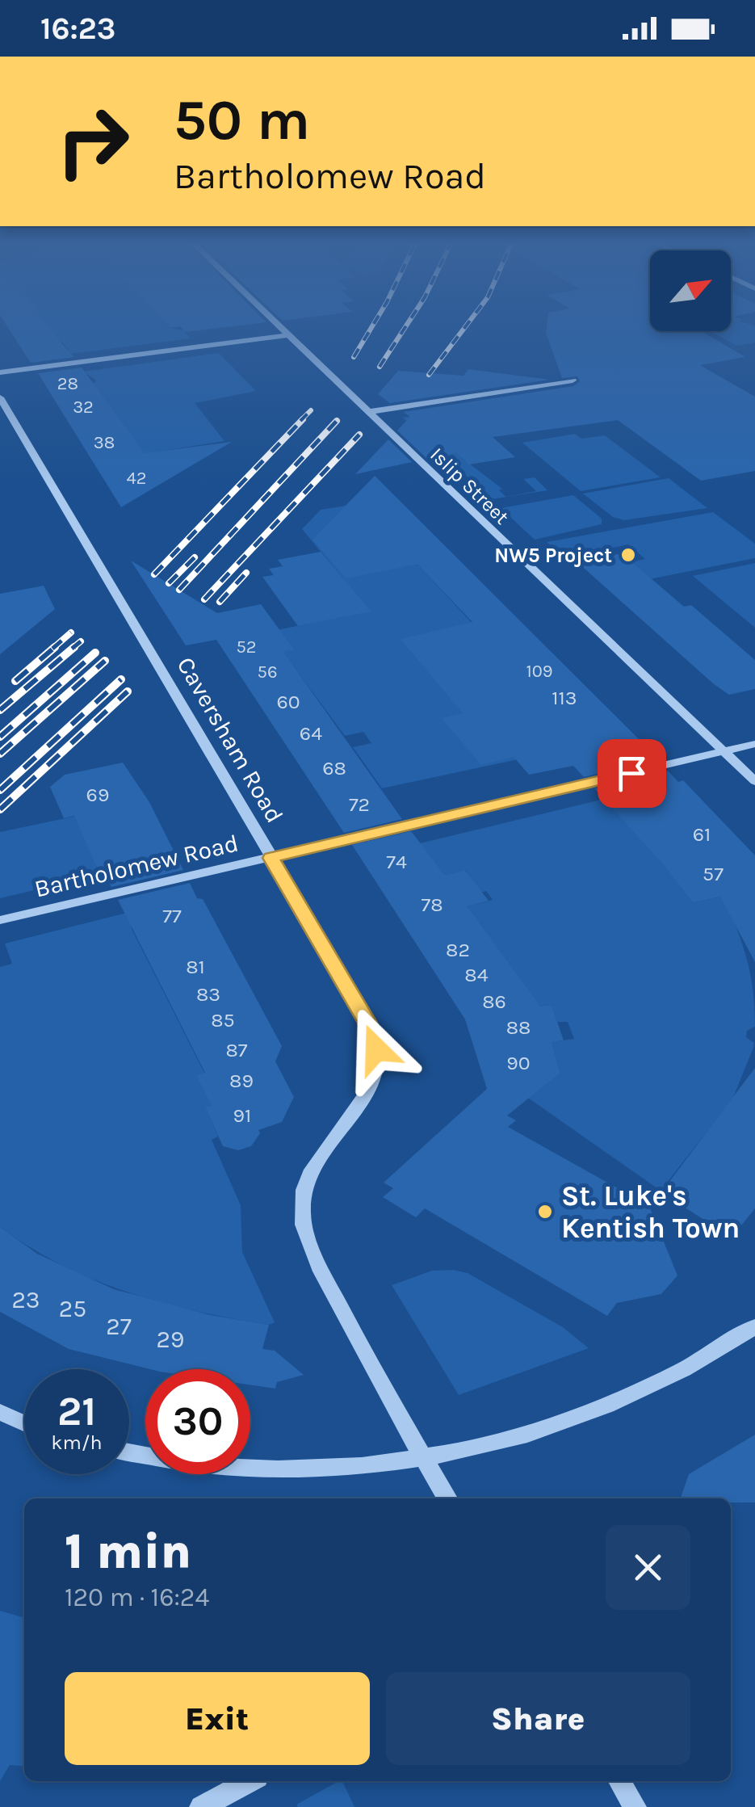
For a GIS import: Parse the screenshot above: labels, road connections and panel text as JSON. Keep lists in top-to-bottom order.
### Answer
{
  "streets": {
    "street": ["Islip Street", "Caversham Road", "Bartholomew Road"]
  },
  "crossings": [
    ["Islip Street", "Bartholomew Road"],
    ["Caversham Road", "Bartholomew Road"]
  ],
  "places": ["NW5 Project", "St. Luke's Kentish Town"],
  "house_numbers": [
    "28",
    "32",
    "38",
    "42",
    "52",
    "109",
    "56",
    "113",
    "60",
    "64",
    "68",
    "69",
    "72",
    "61",
    "74",
    "57",
    "78",
    "77",
    "82",
    "81",
    "84",
    "83",
    "86",
    "85",
    "88",
    "87",
    "90",
    "89",
    "91",
    "23",
    "25",
    "27",
    "29"
  ],
  "north": "top right",
  "page": {
    "status": "16:23",
    "turn": ["50 m", "Bartholomew Road"],
    "speed": "21 km/h",
    "limit": "30",
    "heading": ["1 min", "120 m · 16:24"],
    "buttons": ["Exit", "Share"]
  }
}
